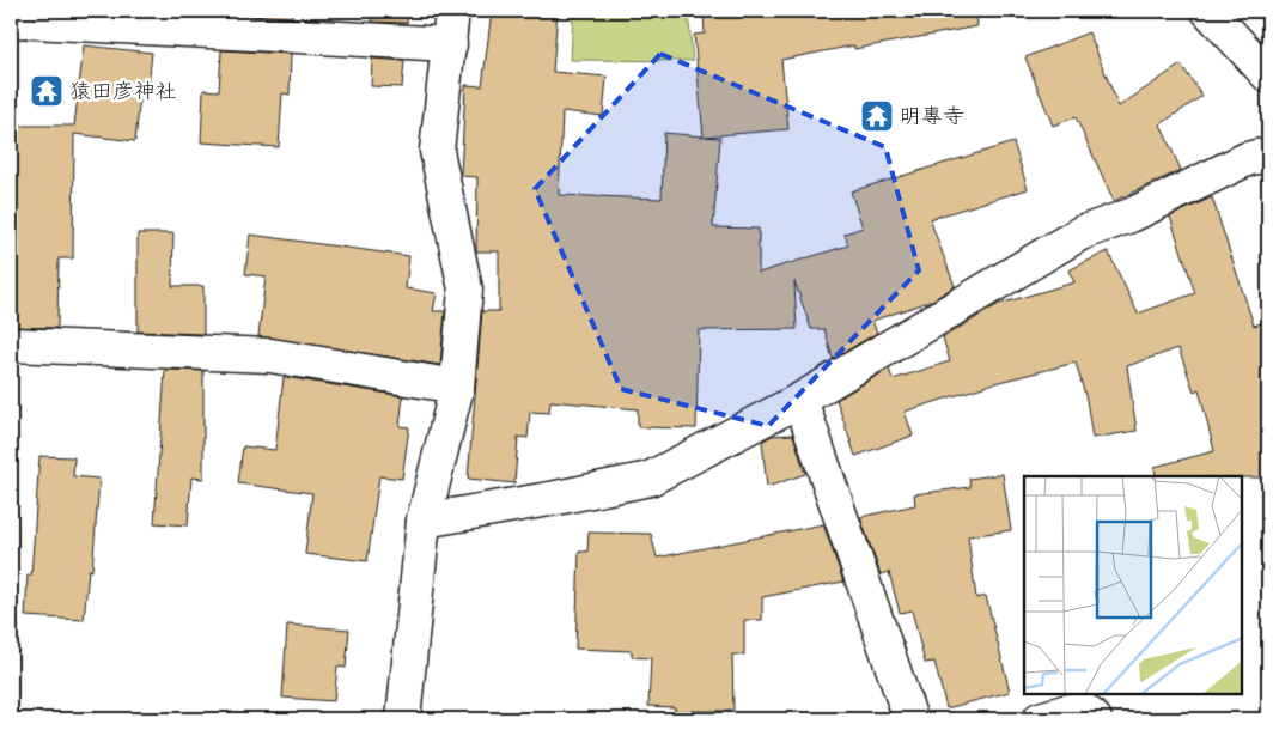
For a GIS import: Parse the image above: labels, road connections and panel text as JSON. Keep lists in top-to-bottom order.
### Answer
{
  "places": {
    "temple": ["猿田彦神社", "明專寺"]
  }
}
